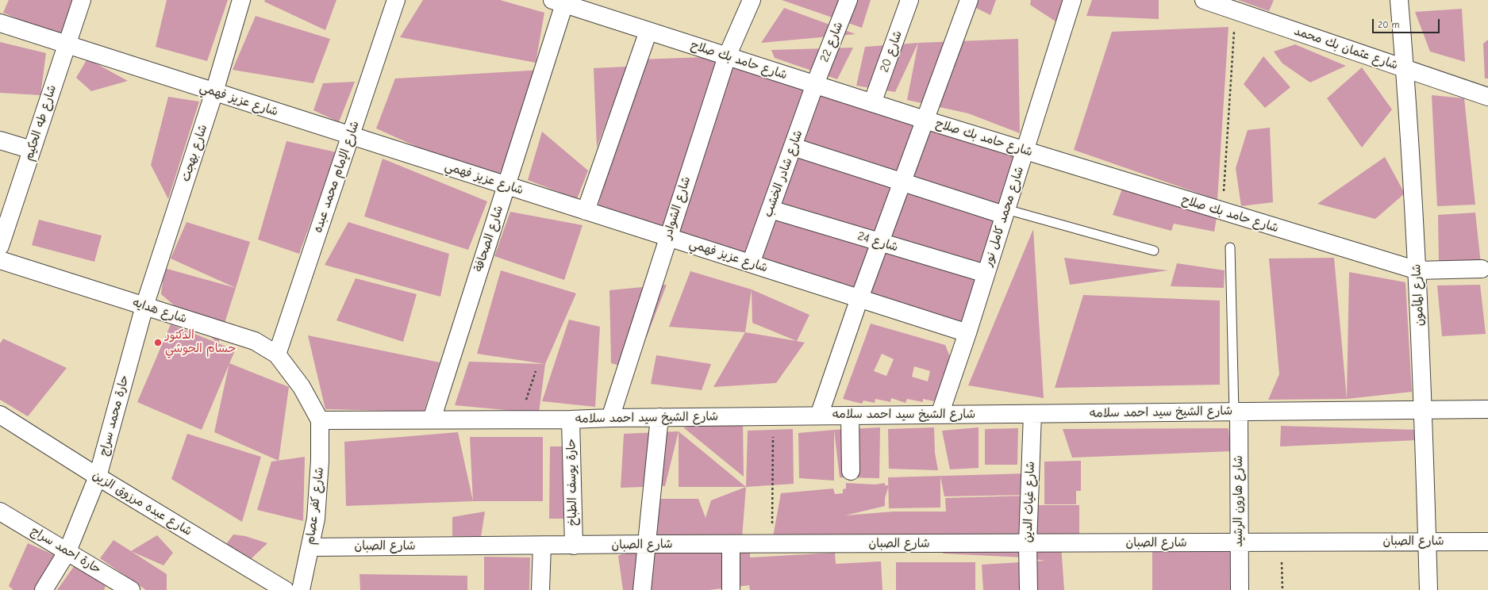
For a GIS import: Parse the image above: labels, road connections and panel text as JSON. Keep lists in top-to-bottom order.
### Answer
{
  "streets": {
    "street": [
      "شارع 22",
      "شارع عثمان بك محمد",
      "شارع 20",
      "شارع حامد بك صلاح",
      "شارع عزيز فهمي",
      "شارع طه الحكيم",
      "شارع بهجت",
      "شارع شادر الخشب",
      "شارع الإمام محمد عبده",
      "شارع الشوادر",
      "شارع محمد كامل نور",
      "شارع الصحافة",
      "شارع 24",
      "شارع المأمون",
      "شارع هدايه",
      "شارع الشيخ سيد احمد سلامه",
      "حارة محمد سراج",
      "حارة يوسف الطباخ",
      "شارع هارون الرشيد",
      "شارع غياث الدين",
      "شارع عبده مرزوق الزين",
      "شارع كفر عصام",
      "شارع الصبان",
      "حارة احمد سراج"
    ]
  },
  "crossings": [
    ["شارع 22", "شارع حامد بك صلاح"],
    ["شارع 22", "شارع شادر الخشب"],
    ["شارع عثمان بك محمد", "شارع المأمون"],
    ["شارع 20", "شارع حامد بك صلاح"],
    ["شارع حامد بك صلاح", "شارع شادر الخشب"],
    ["شارع حامد بك صلاح", "شارع الشوادر"],
    ["شارع حامد بك صلاح", "شارع محمد كامل نور"],
    ["شارع حامد بك صلاح", "شارع الصحافة"],
    ["شارع حامد بك صلاح", "شارع المأمون"],
    ["شارع عزيز فهمي", "شارع طه الحكيم"],
    ["شارع عزيز فهمي", "شارع بهجت"],
    ["شارع عزيز فهمي", "شارع شادر الخشب"],
    ["شارع عزيز فهمي", "شارع الإمام محمد عبده"],
    ["شارع عزيز فهمي", "شارع الشوادر"],
    ["شارع عزيز فهمي", "شارع محمد كامل نور"],
    ["شارع عزيز فهمي", "شارع الصحافة"],
    ["شارع بهجت", "شارع هدايه"],
    ["شارع بهجت", "حارة محمد سراج"],
    ["شارع شادر الخشب", "شارع 24"],
    ["شارع الإمام محمد عبده", "شارع هدايه"],
    ["شارع الشوادر", "شارع الشيخ سيد احمد سلامه"],
    ["شارع محمد كامل نور", "شارع 24"],
    ["شارع محمد كامل نور", "شارع الشيخ سيد احمد سلامه"],
    ["شارع الصحافة", "شارع الشيخ سيد احمد سلامه"],
    ["شارع المأمون", "شارع الشيخ سيد احمد سلامه"],
    ["شارع المأمون", "شارع الصبان"],
    ["شارع هدايه", "شارع الشيخ سيد احمد سلامه"],
    ["شارع هدايه", "حارة محمد سراج"],
    ["شارع هدايه", "شارع كفر عصام"],
    ["شارع الشيخ سيد احمد سلامه", "حارة يوسف الطباخ"],
    ["شارع الشيخ سيد احمد سلامه", "شارع هارون الرشيد"],
    ["شارع الشيخ سيد احمد سلامه", "شارع غياث الدين"],
    ["شارع الشيخ سيد احمد سلامه", "شارع كفر عصام"],
    ["حارة محمد سراج", "شارع عبده مرزوق الزين"],
    ["حارة محمد سراج", "حارة احمد سراج"],
    ["حارة يوسف الطباخ", "شارع الصبان"],
    ["شارع هارون الرشيد", "شارع الصبان"],
    ["شارع غياث الدين", "شارع الصبان"],
    ["شارع كفر عصام", "شارع الصبان"]
  ],
  "places": ["الدكتور حسام الحوشي"],
  "scale_bar": "20 m"
}
